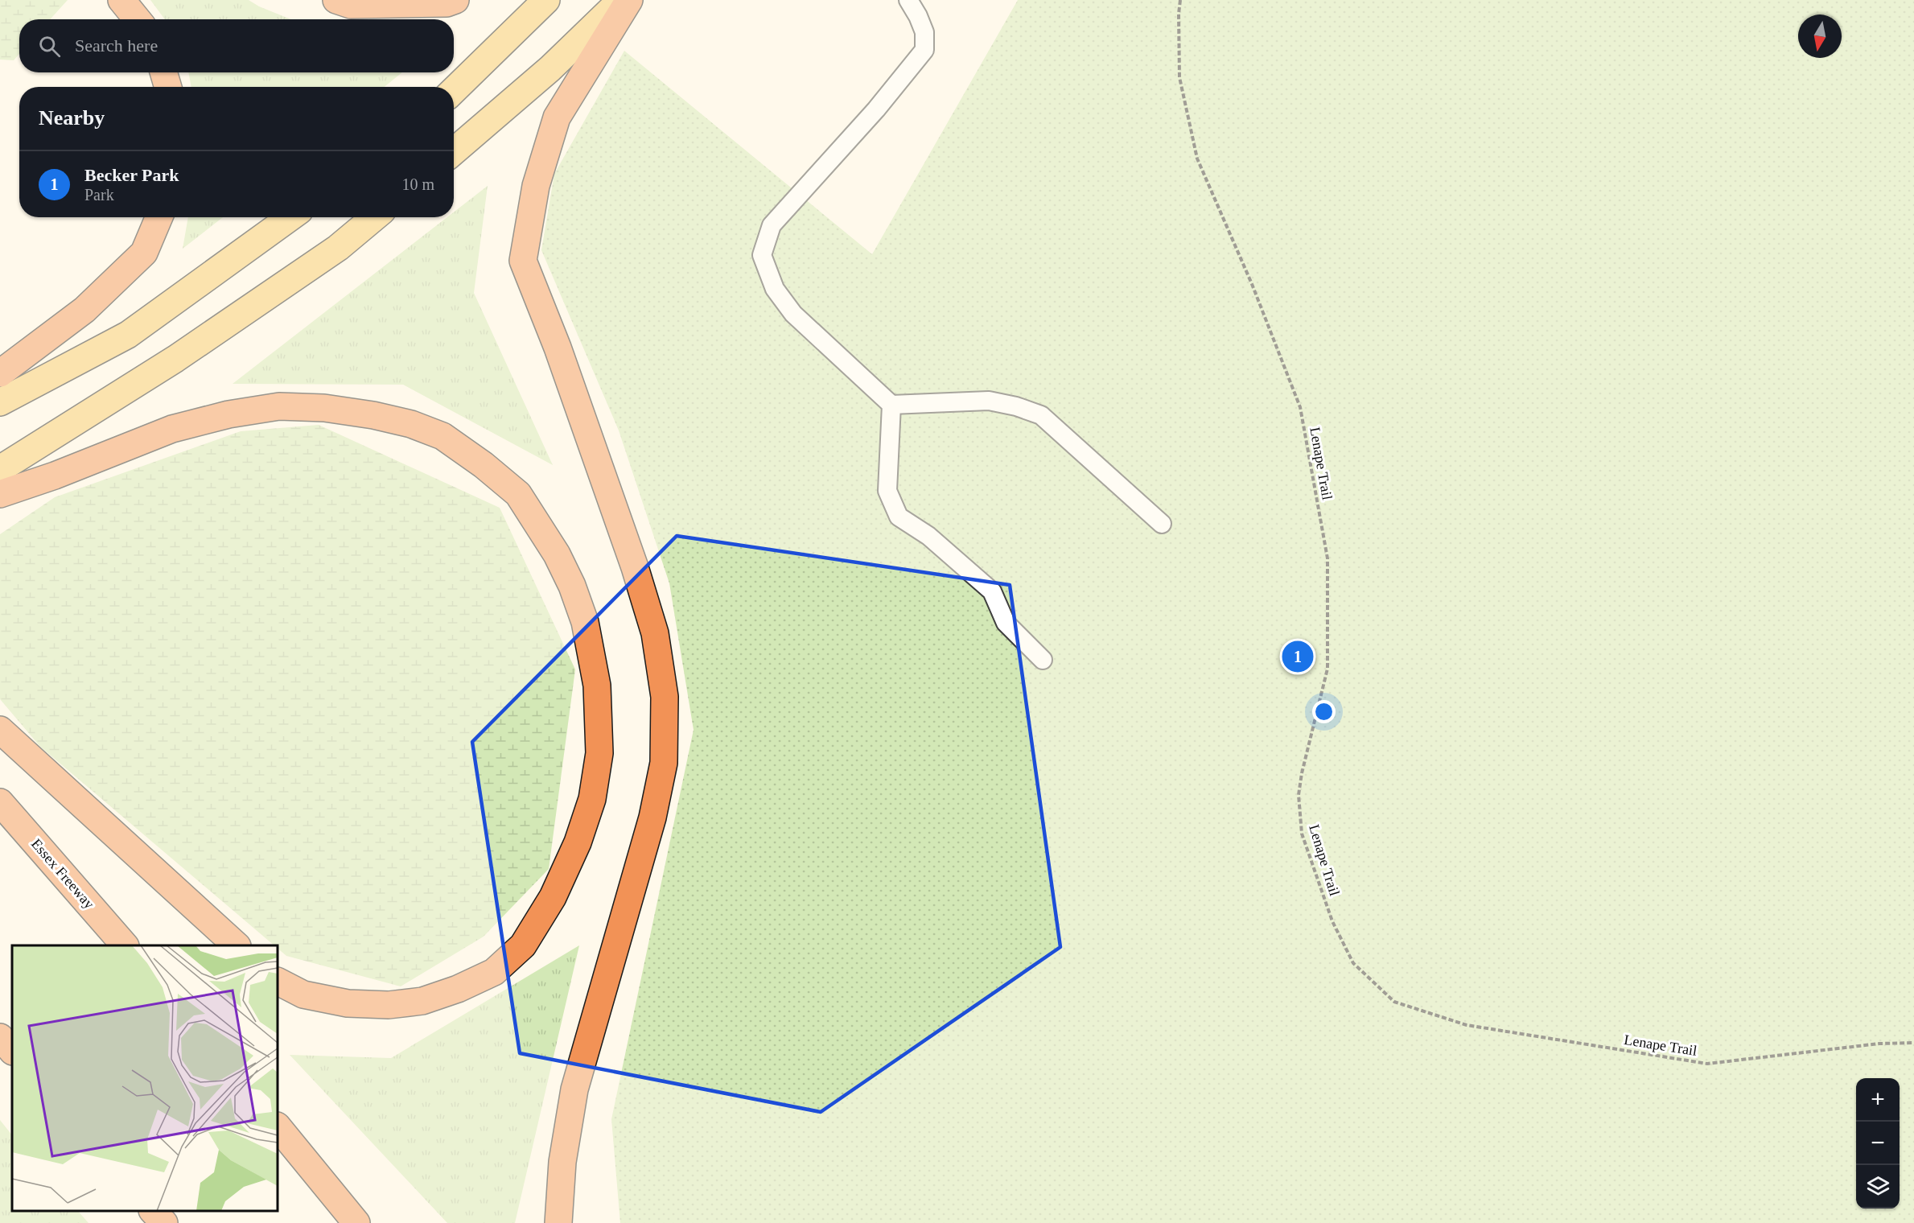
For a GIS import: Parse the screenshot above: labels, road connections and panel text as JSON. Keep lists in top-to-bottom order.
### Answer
{
  "streets": {
    "highway": ["Essex Freeway"],
    "path": ["Lenape Trail"]
  },
  "north": "bottom",
  "page": {
    "search": "Search here",
    "heading": "Nearby",
    "list": [
      {
        "mark": "1",
        "name": "Becker Park",
        "note": "Park",
        "value": "10 m"
      }
    ],
    "pins": "1",
    "map_buttons": ["+", "−"]
  }
}
